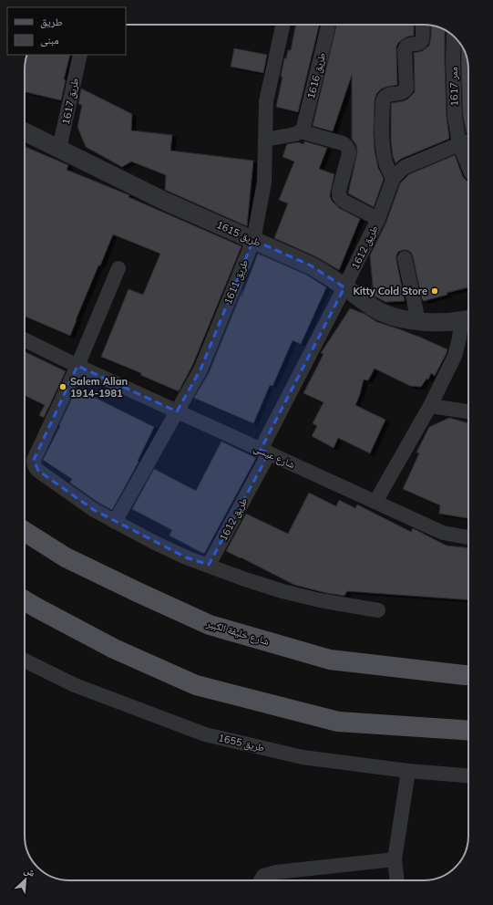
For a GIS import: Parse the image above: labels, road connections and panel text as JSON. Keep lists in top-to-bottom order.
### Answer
{
  "streets": {
    "main road": ["شارع خليفة الكبير"],
    "street": [
      "طريق 1616",
      "ممر 1617",
      "طريق 1617",
      "طريق 1615",
      "طريق 1612",
      "طريق 1611",
      "شارع عيسى",
      "طريق 1655"
    ]
  },
  "crossings": [
    ["ممر 1617", "طريق 1612"],
    ["طريق 1617", "طريق 1615"],
    ["طريق 1615", "طريق 1612"],
    ["طريق 1615", "طريق 1611"],
    ["طريق 1615", "شارع عيسى"],
    ["طريق 1612", "شارع عيسى"],
    ["طريق 1611", "شارع عيسى"]
  ],
  "places": ["Kitty Cold Store", "Salem Allan 1914-1981"],
  "legend": ["طريق", "مبنى"],
  "north": "top right"
}
